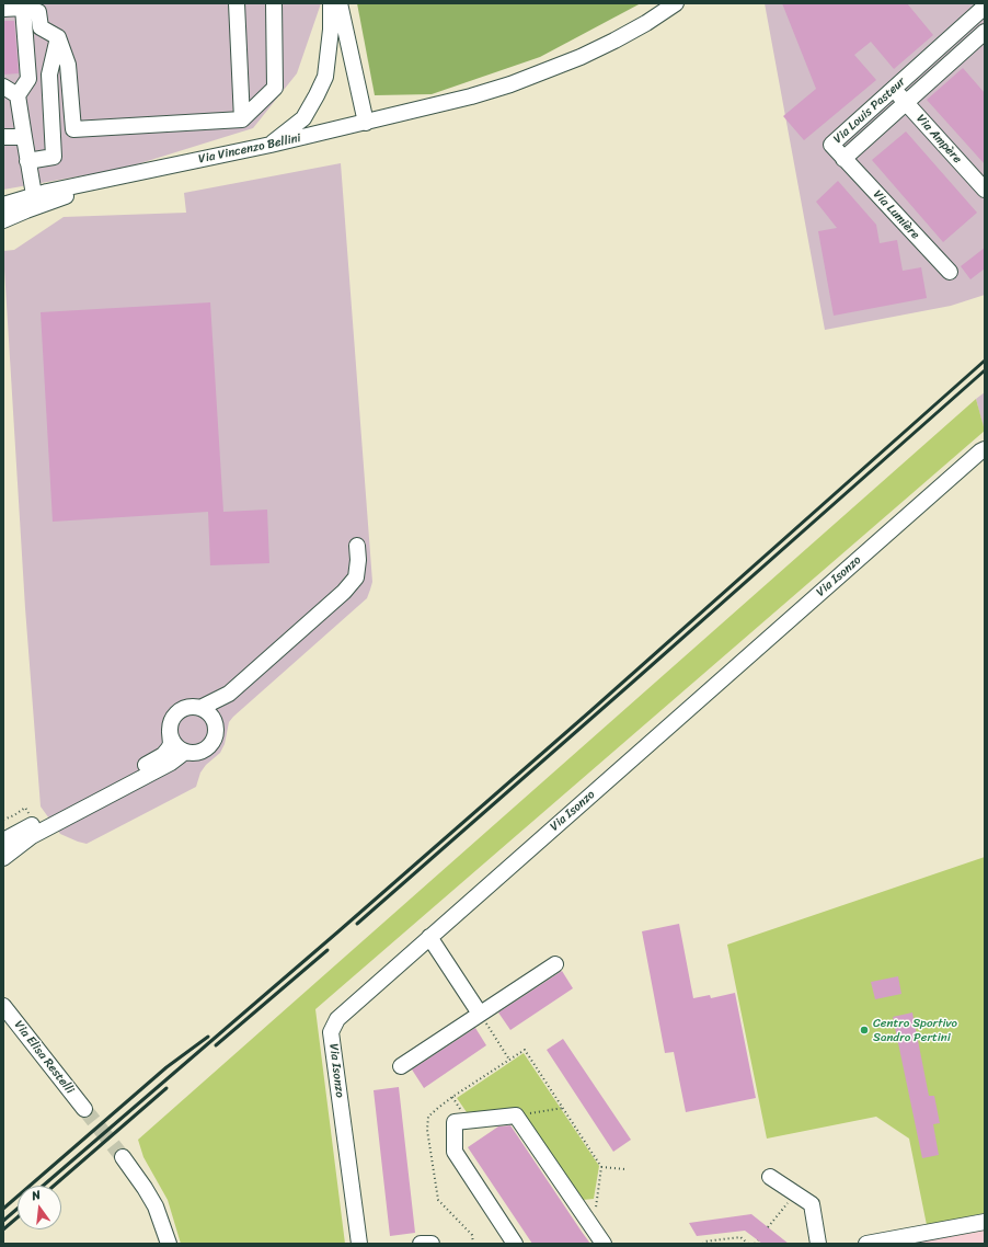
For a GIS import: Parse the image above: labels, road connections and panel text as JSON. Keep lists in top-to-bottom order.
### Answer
{
  "streets": {
    "street": [
      "Via Louis Pasteur",
      "Via Ampère",
      "Via Vincenzo Bellini",
      "Via Lumière",
      "Via Isonzo",
      "Via Elisa Restelli"
    ]
  },
  "crossings": [
    ["Via Louis Pasteur", "Via Ampère"],
    ["Via Louis Pasteur", "Via Lumière"]
  ],
  "places": ["Centro Sportivo Sandro Pertini"],
  "north": "top"
}
